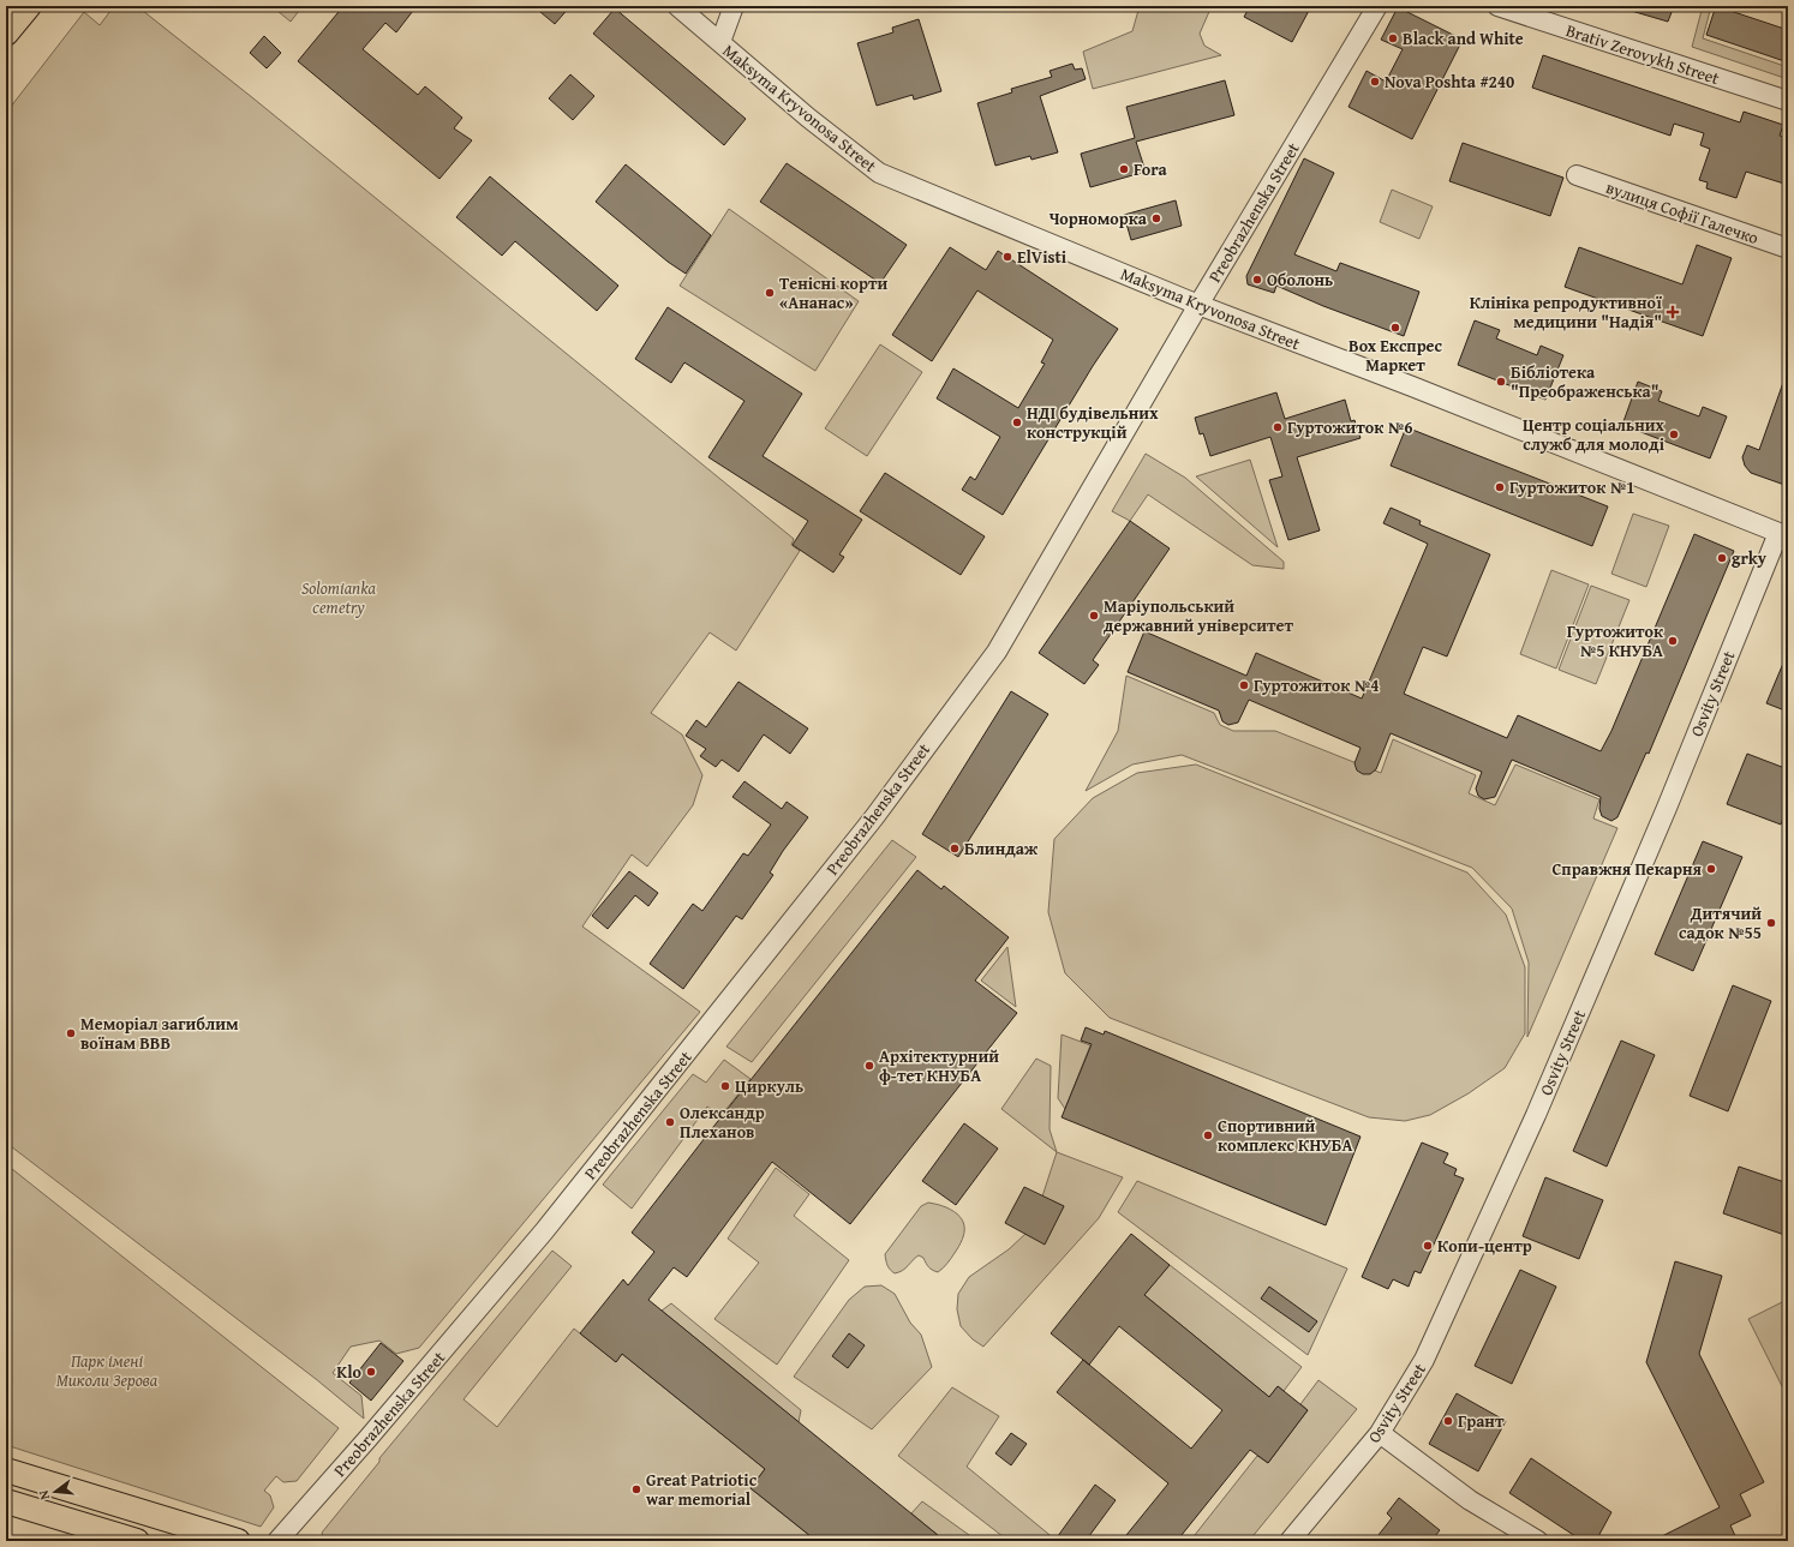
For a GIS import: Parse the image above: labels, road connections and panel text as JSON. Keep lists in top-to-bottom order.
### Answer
{
  "streets": {
    "street": [
      "Brativ Zerovykh Street",
      "Maksyma Kryvonosa Street",
      "Preobrazhenska Street",
      "вулиця Софії Галечко",
      "Osvity Street"
    ]
  },
  "crossings": [
    ["Maksyma Kryvonosa Street", "Preobrazhenska Street"],
    ["Maksyma Kryvonosa Street", "Osvity Street"]
  ],
  "parks": ["Solomianka cemetry", "Парк імені Миколи Зерова"],
  "places": {
    "other": [
      "Black and White",
      "Nova Poshta #240",
      "Fora",
      "Чорноморка",
      "ElVisti",
      "Оболонь",
      "Тенісні корти «Ананас»",
      "Box Експрес Маркет",
      "Бібліотека \"Преображенська\"",
      "НДІ будівельних конструкцій",
      "Гуртожиток №6",
      "Центр соціальних служб для молоді",
      "Гуртожиток №1",
      "grky",
      "Маріупольський державний університет",
      "Гуртожиток №5 КНУБА",
      "Гуртожиток №4",
      "Блиндаж",
      "Справжня Пекарня",
      "Дитячий садок №55",
      "Меморіал загиблим воїнам ВВВ",
      "Архітектурний ф-тет КНУБА",
      "Циркуль",
      "Олександр Плеханов",
      "Спортивний комплекс КНУБА",
      "Копи-центр",
      "Klo",
      "Грант",
      "Great Patriotic war memorial"
    ],
    "health": ["Клініка репродуктивної медицини \"Надія\""]
  },
  "north": "left"
}
